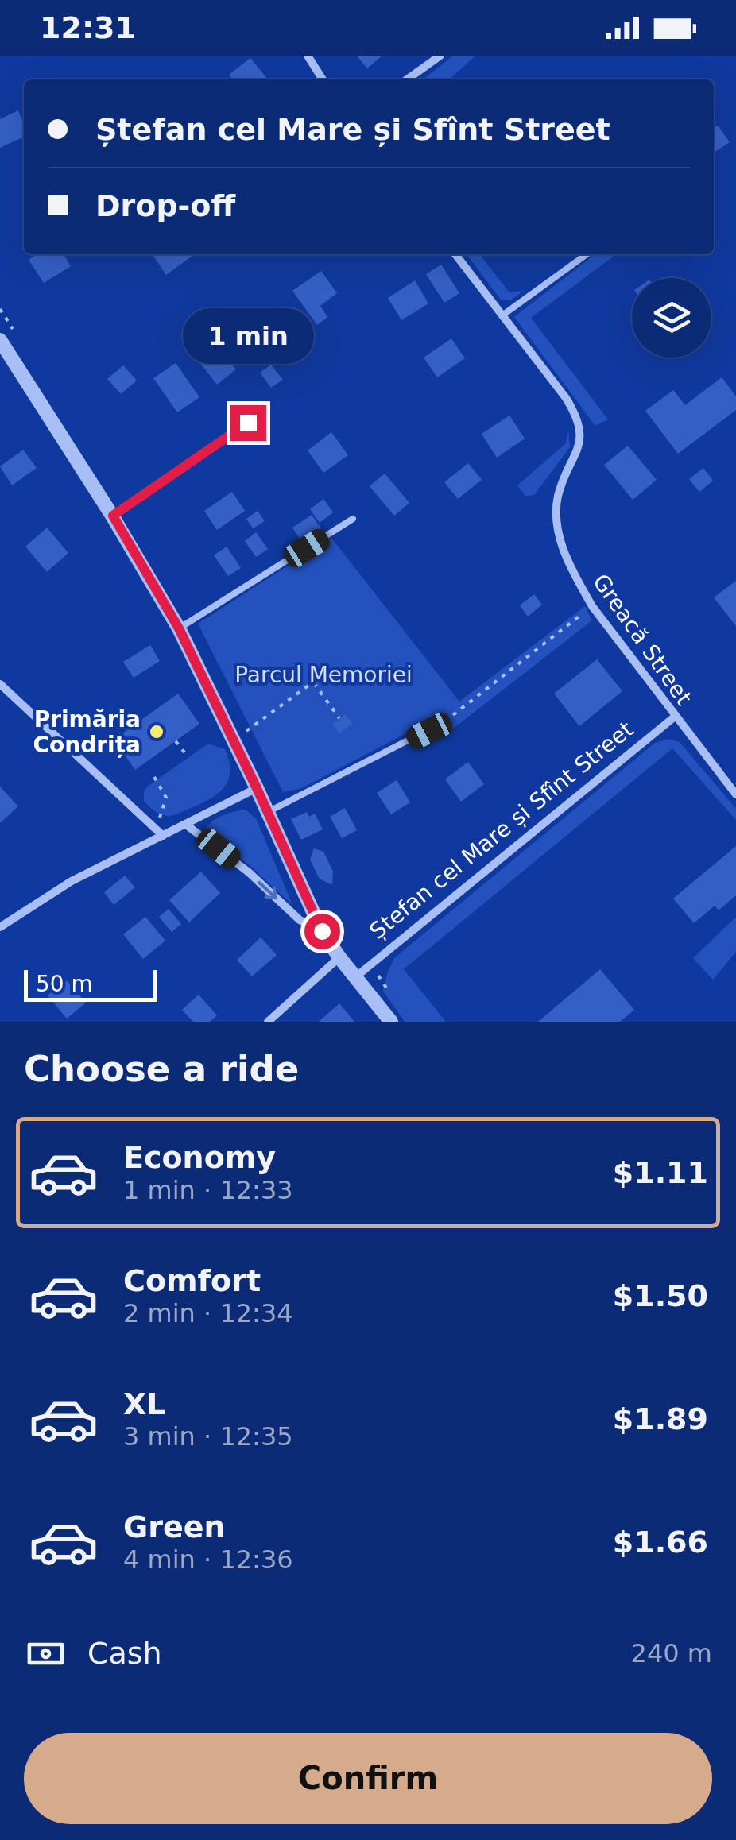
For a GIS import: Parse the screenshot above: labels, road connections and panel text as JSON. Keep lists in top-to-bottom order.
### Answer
{
  "streets": {
    "street": ["Greacă Street", "Ștefan cel Mare și Sfînt Street"]
  },
  "crossings": [
    ["Greacă Street", "Ștefan cel Mare și Sfînt Street"]
  ],
  "parks": ["Parcul Memoriei"],
  "places": ["Primăria Condrița"],
  "scale_bar": "50 m",
  "page": {
    "status": "12:31",
    "banner": ["Ștefan cel Mare și Sfînt Street", "Drop-off"],
    "bubble": "1 min",
    "scale": "50 m",
    "heading": "Choose a ride",
    "list": [
      {
        "name": "Economy",
        "note": "1 min · 12:33",
        "value": "$1.11"
      },
      {
        "name": "Comfort",
        "note": "2 min · 12:34",
        "value": "$1.50"
      },
      {
        "name": "XL",
        "note": "3 min · 12:35",
        "value": "$1.89"
      },
      {
        "name": "Green",
        "note": "4 min · 12:36",
        "value": "$1.66"
      }
    ],
    "pay": ["Cash", "240 m"],
    "buttons": "Confirm"
  }
}
